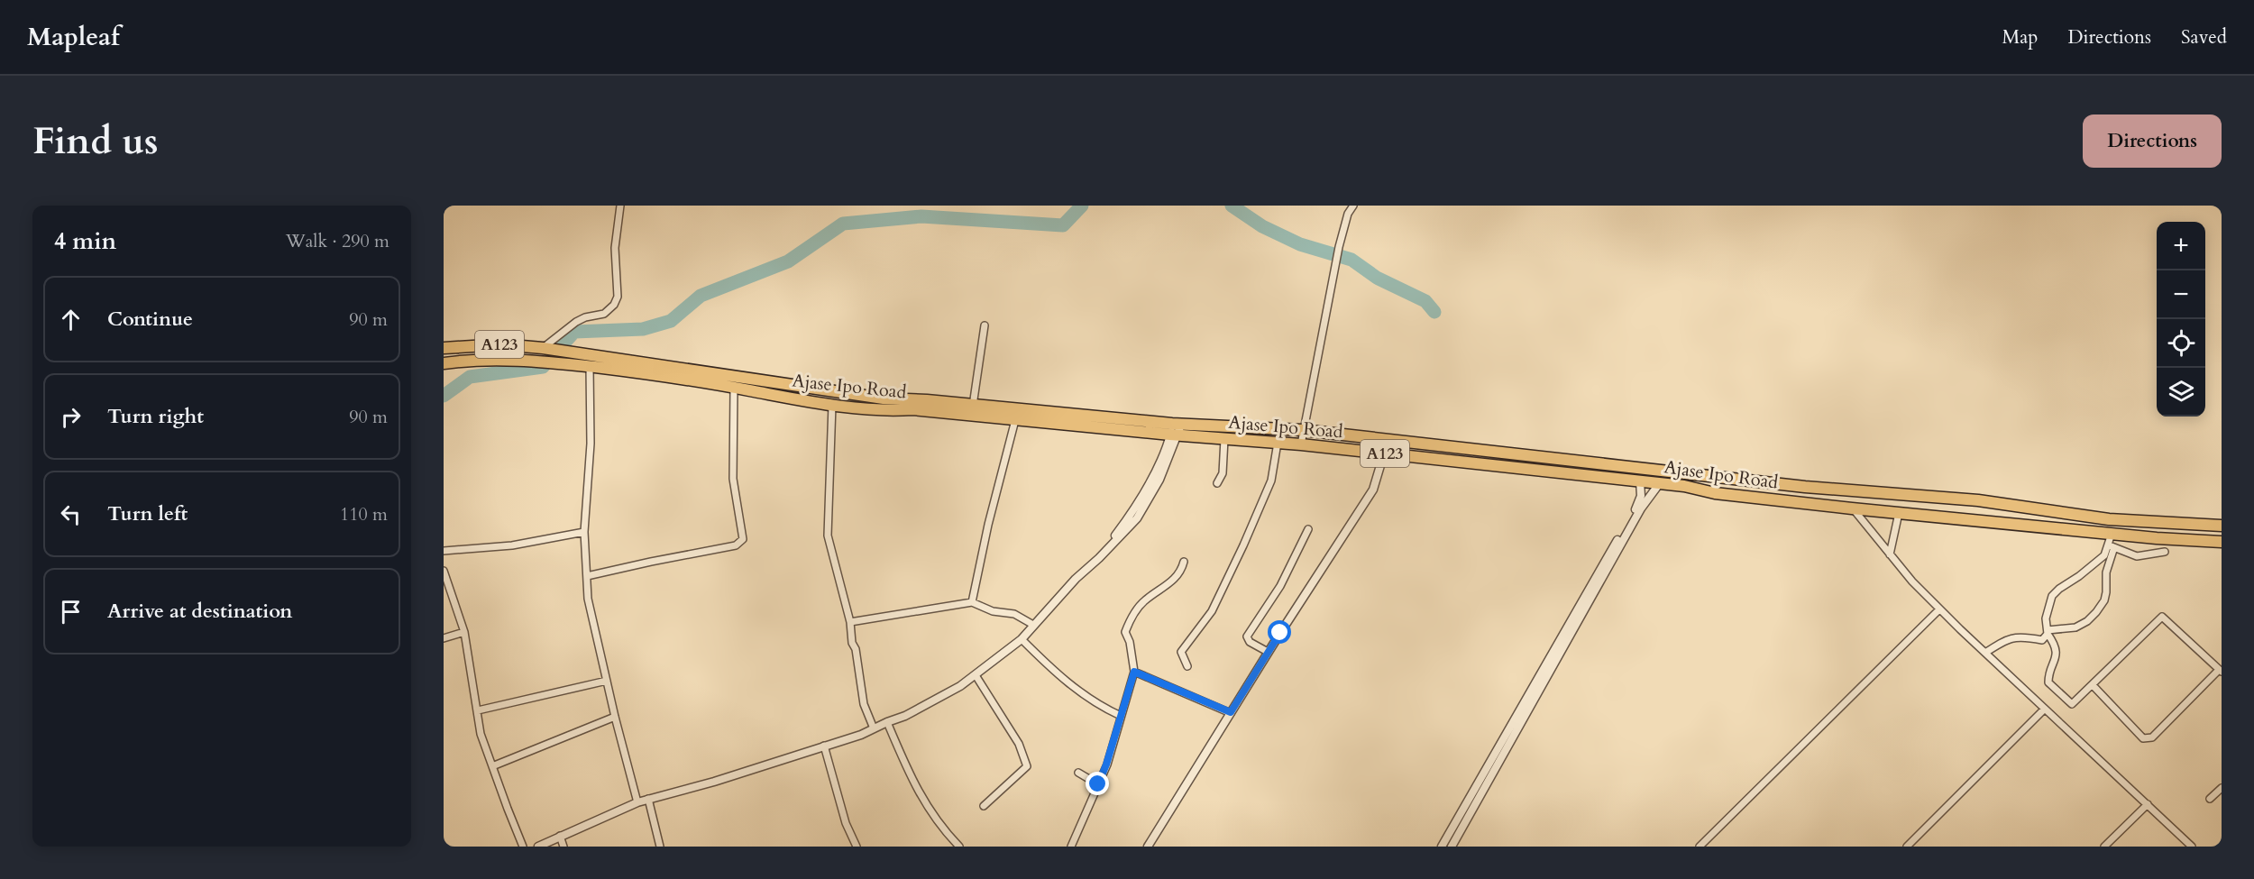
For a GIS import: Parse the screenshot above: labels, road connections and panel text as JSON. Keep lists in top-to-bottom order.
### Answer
{
  "streets": {
    "highway": ["A123", "Ajase Ipo Road"]
  },
  "page": {
    "header": "Mapleaf",
    "nav": ["Map", "Directions", "Saved"],
    "buttons": "Directions",
    "title": "Find us",
    "heading": ["4 min", "Walk · 290 m"],
    "map_buttons": ["+", "−"],
    "list": [
      ["Continue", "90 m"],
      ["Turn right", "90 m"],
      ["Turn left", "110 m"],
      "Arrive at destination"
    ]
  }
}
